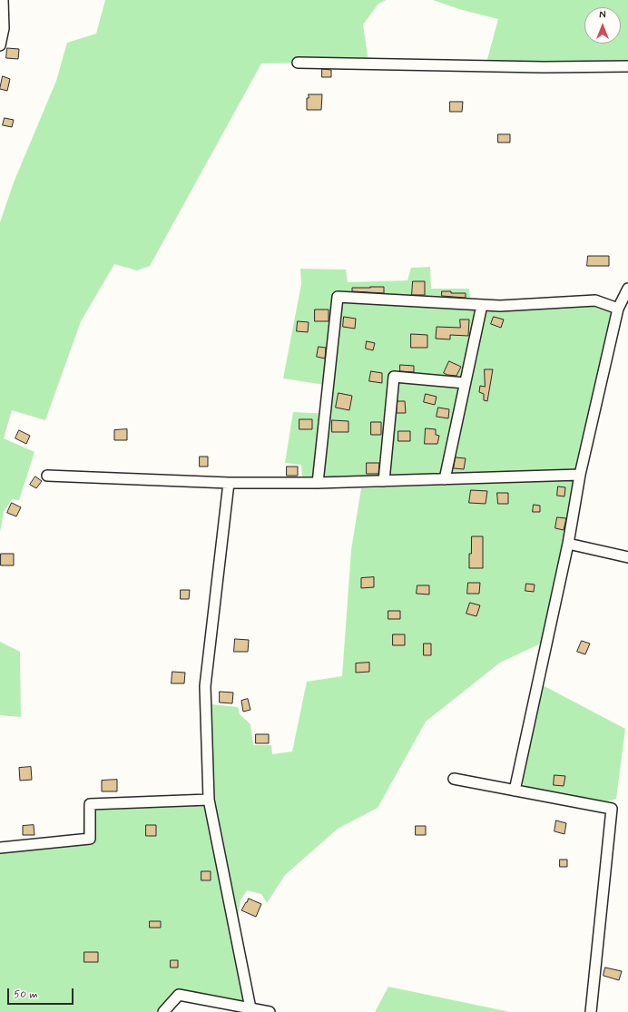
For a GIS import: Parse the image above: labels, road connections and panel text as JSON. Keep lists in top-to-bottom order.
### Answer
{
  "scale_bar": "50 m",
  "north": "top"
}
